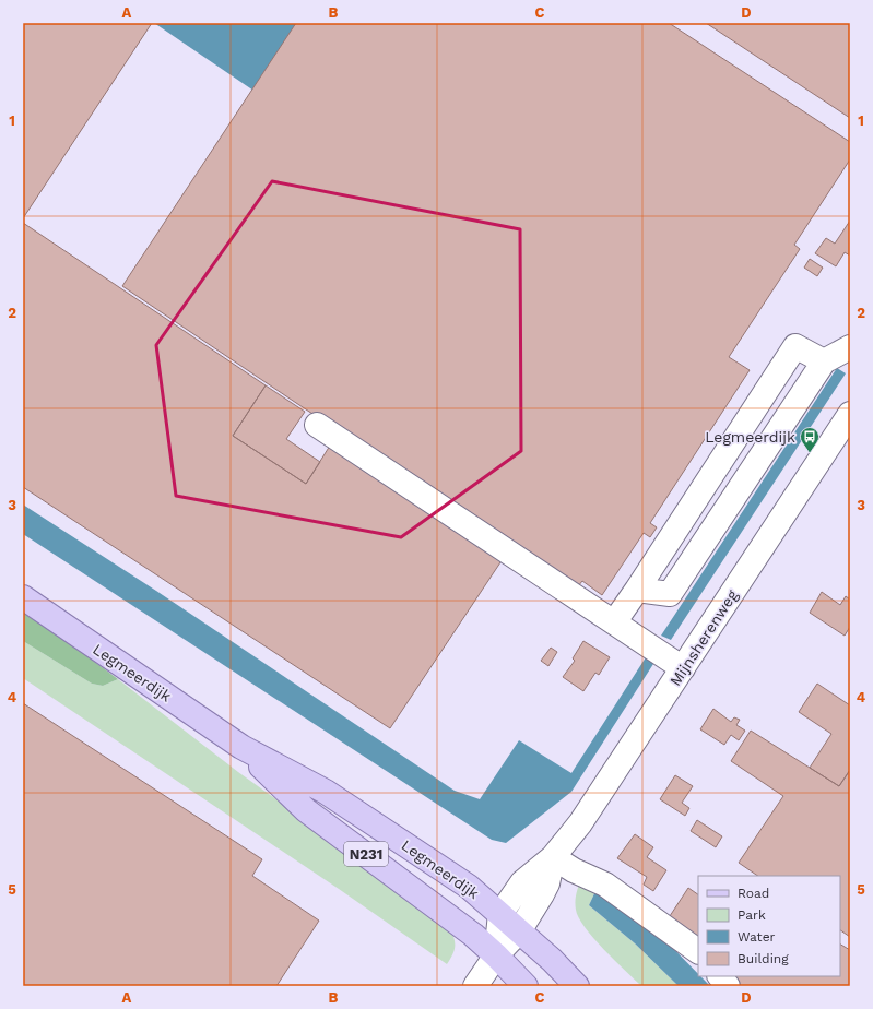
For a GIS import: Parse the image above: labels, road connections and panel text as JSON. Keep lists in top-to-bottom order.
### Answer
{
  "streets": {
    "main road": ["Legmeerdijk", "N231"],
    "street": ["Mijnsherenweg"]
  },
  "crossings": [
    ["Mijnsherenweg", "Legmeerdijk"]
  ],
  "places": {
    "bus stop": ["Legmeerdijk"]
  },
  "legend": [
    "Road",
    "Park",
    "Water",
    "Building"
  ],
  "grid": {
    "columns": [
      "A",
      "B",
      "C",
      "D"
    ],
    "rows": [
      "1",
      "2",
      "3",
      "4",
      "5"
    ]
  }
}
